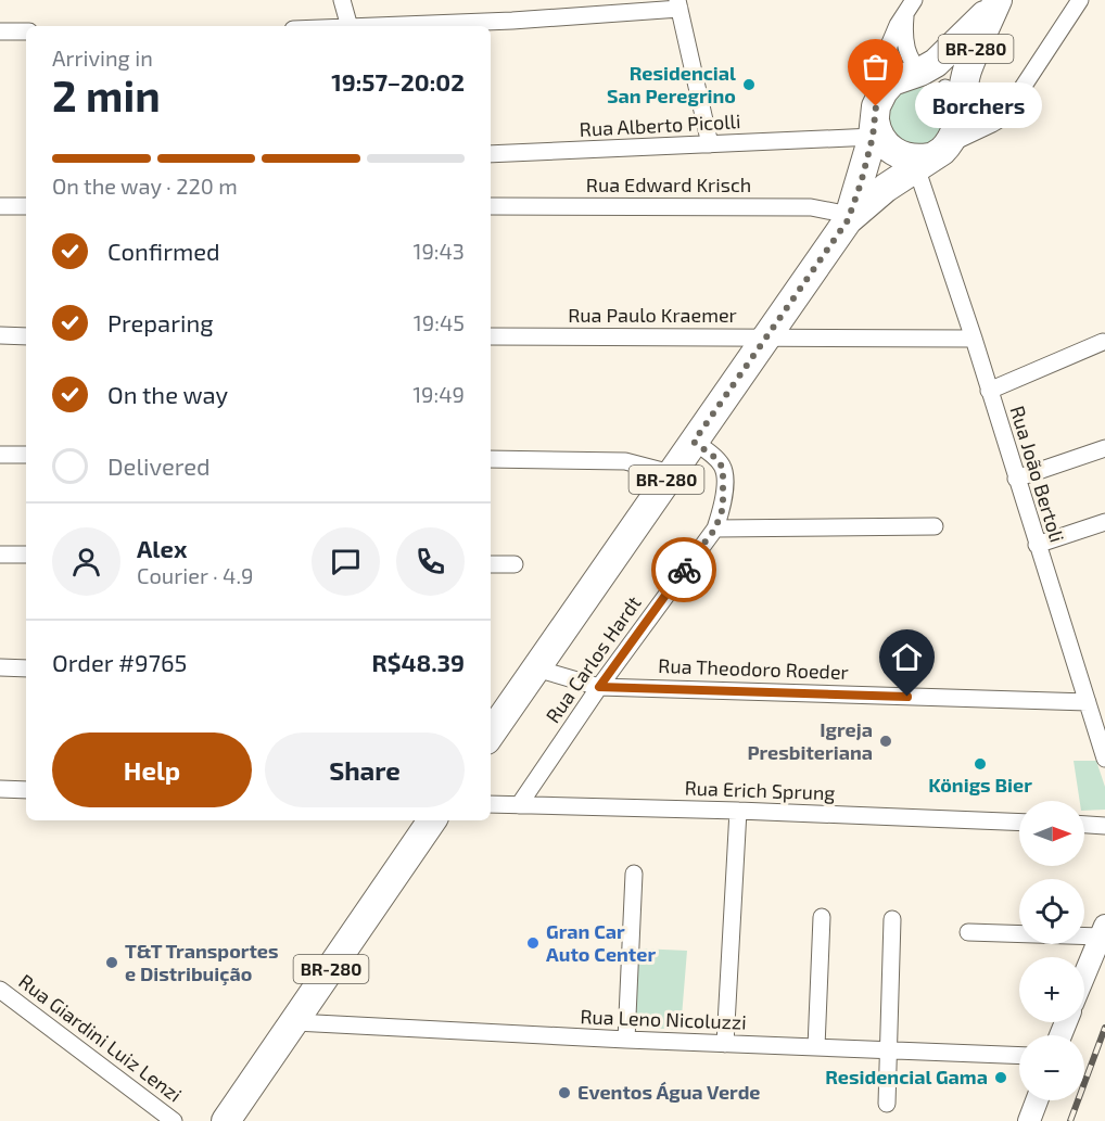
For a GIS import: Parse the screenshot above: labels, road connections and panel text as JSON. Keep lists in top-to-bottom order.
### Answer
{
  "streets": {
    "highway": ["BR-280"],
    "street": [
      "Rua Alberto Picolli",
      "Rua Edward Krisch",
      "Rua Paulo Kraemer",
      "Rua João Bertoli",
      "Rua Carlos Hardt",
      "Rua Theodoro Roeder",
      "Rua Erich Sprung",
      "Rua Leno Nicoluzzi",
      "Rua Giardini Luiz Lenzi"
    ]
  },
  "crossings": [
    ["BR-280", "Rua Alberto Picolli"],
    ["BR-280", "Rua Edward Krisch"],
    ["BR-280", "Rua Paulo Kraemer"],
    ["BR-280", "Rua João Bertoli"],
    ["BR-280", "Rua Carlos Hardt"],
    ["BR-280", "Rua Theodoro Roeder"],
    ["BR-280", "Rua Leno Nicoluzzi"],
    ["Rua Alberto Picolli", "Rua João Bertoli"],
    ["Rua Paulo Kraemer", "Rua João Bertoli"],
    ["Rua João Bertoli", "Rua Theodoro Roeder"],
    ["Rua Carlos Hardt", "Rua Theodoro Roeder"],
    ["Rua Carlos Hardt", "Rua Erich Sprung"]
  ],
  "places": [
    "Residencial San Peregrino",
    "Borchers",
    "Igreja Presbiteriana",
    "Königs Bier",
    "Gran Car Auto Center",
    "T&T Transportes e Distribuição",
    "Residencial Gama",
    "Eventos Água Verde"
  ],
  "north": "right",
  "page": {
    "heading": ["2 min", "Arriving in", "19:57–20:02"],
    "panel": [
      "Alex",
      "Courier · 4.9",
      "Order #9765",
      "R$48.39"
    ],
    "bubble": "Borchers",
    "bar": "On the way · 220 m",
    "list": [
      ["Confirmed", "19:43"],
      ["Preparing", "19:45"],
      ["On the way", "19:49"],
      "Delivered"
    ],
    "buttons": ["Help", "Share"],
    "map_buttons": ["+", "−"]
  }
}
